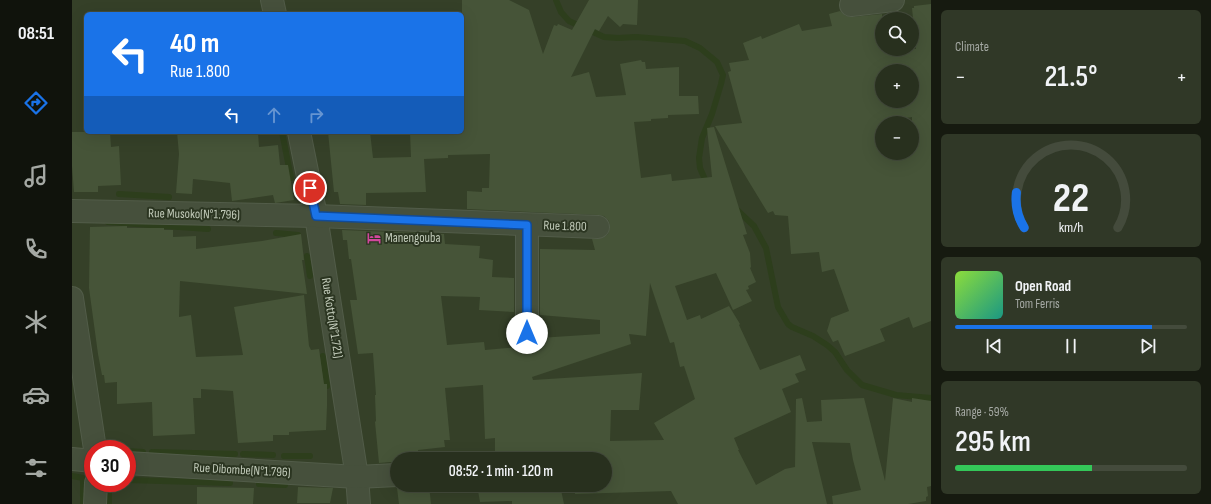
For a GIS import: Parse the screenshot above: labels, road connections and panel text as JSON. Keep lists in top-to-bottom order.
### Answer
{
  "streets": {
    "street": [
      "Rue Musoko(N°1.796)",
      "Rue 1.800",
      "Rue Kotto(N°1.721)",
      "Rue Dibombe(N°1.796)"
    ]
  },
  "crossings": [
    ["Rue Musoko(N°1.796)", "Rue 1.800"],
    ["Rue Musoko(N°1.796)", "Rue Kotto(N°1.721)"],
    ["Rue 1.800", "Rue Kotto(N°1.721)"],
    ["Rue Kotto(N°1.721)", "Rue Dibombe(N°1.796)"]
  ],
  "places": {
    "hotel": ["Manengouba"]
  },
  "page": {
    "tabs": "08:51",
    "tile": [
      "Climate",
      ["Range · 59%", "295 km"]
    ],
    "map_buttons": ["+", "−"],
    "turn": ["40 m", "Rue 1.800"],
    "heat": ["−", "21.5°", "+"],
    "song": ["Open Road", "Tom Ferris"],
    "limit": "30",
    "trip": "08:52 · 1 min · 120 m",
    "gauge": ["22", "km/h"]
  }
}
